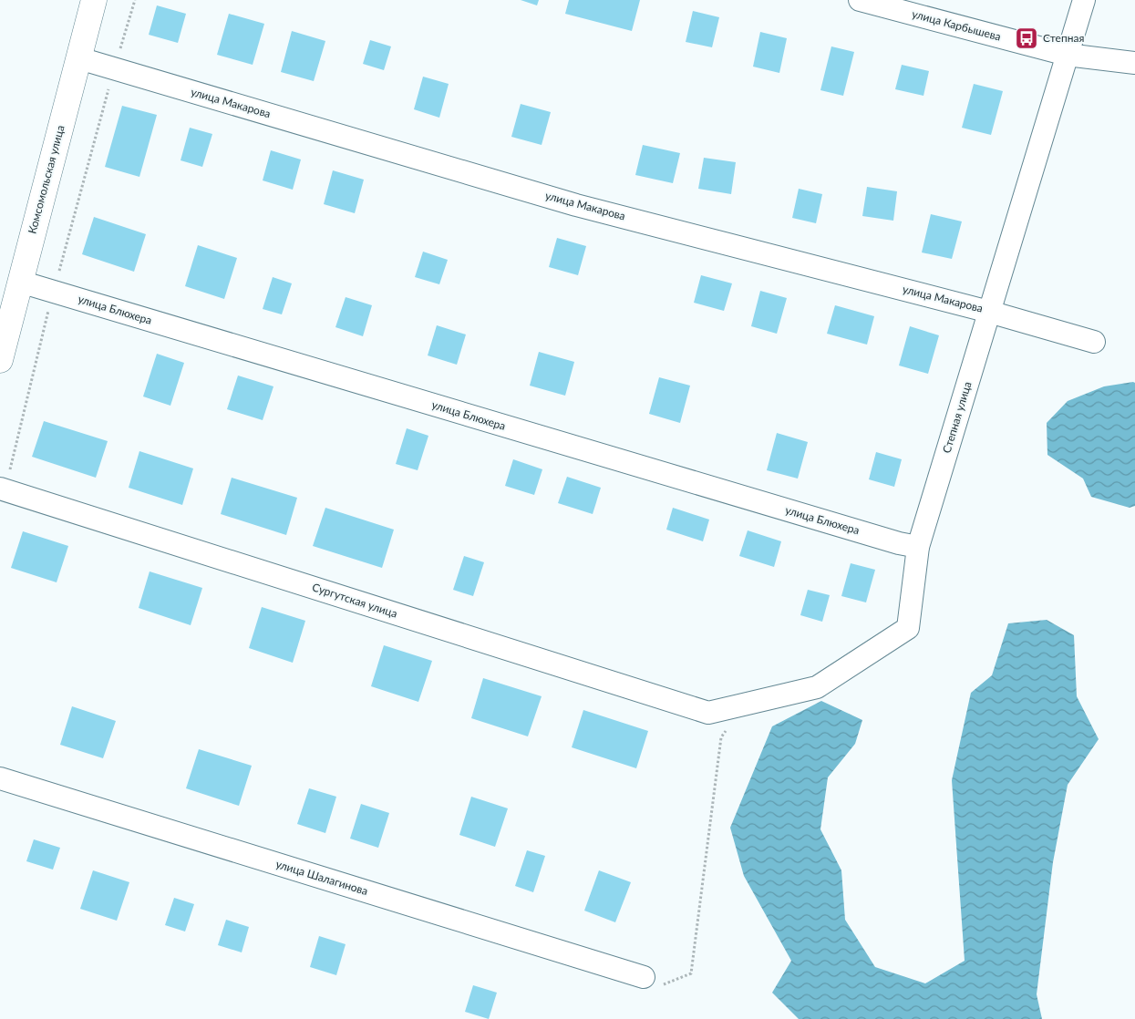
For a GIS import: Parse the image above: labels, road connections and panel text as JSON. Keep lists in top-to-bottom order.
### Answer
{
  "streets": {
    "street": [
      "улица Карбышева",
      "улица Макарова",
      "Комсомольская улица",
      "улица Блюхера",
      "Степная улица",
      "Сургутская улица",
      "улица Шалагинова"
    ]
  },
  "crossings": [
    ["улица Карбышева", "Степная улица"],
    ["улица Макарова", "Комсомольская улица"],
    ["улица Макарова", "Степная улица"],
    ["Комсомольская улица", "улица Блюхера"],
    ["улица Блюхера", "Степная улица"],
    ["Степная улица", "Сургутская улица"]
  ],
  "places": {
    "bus stop": ["Степная"]
  }
}
